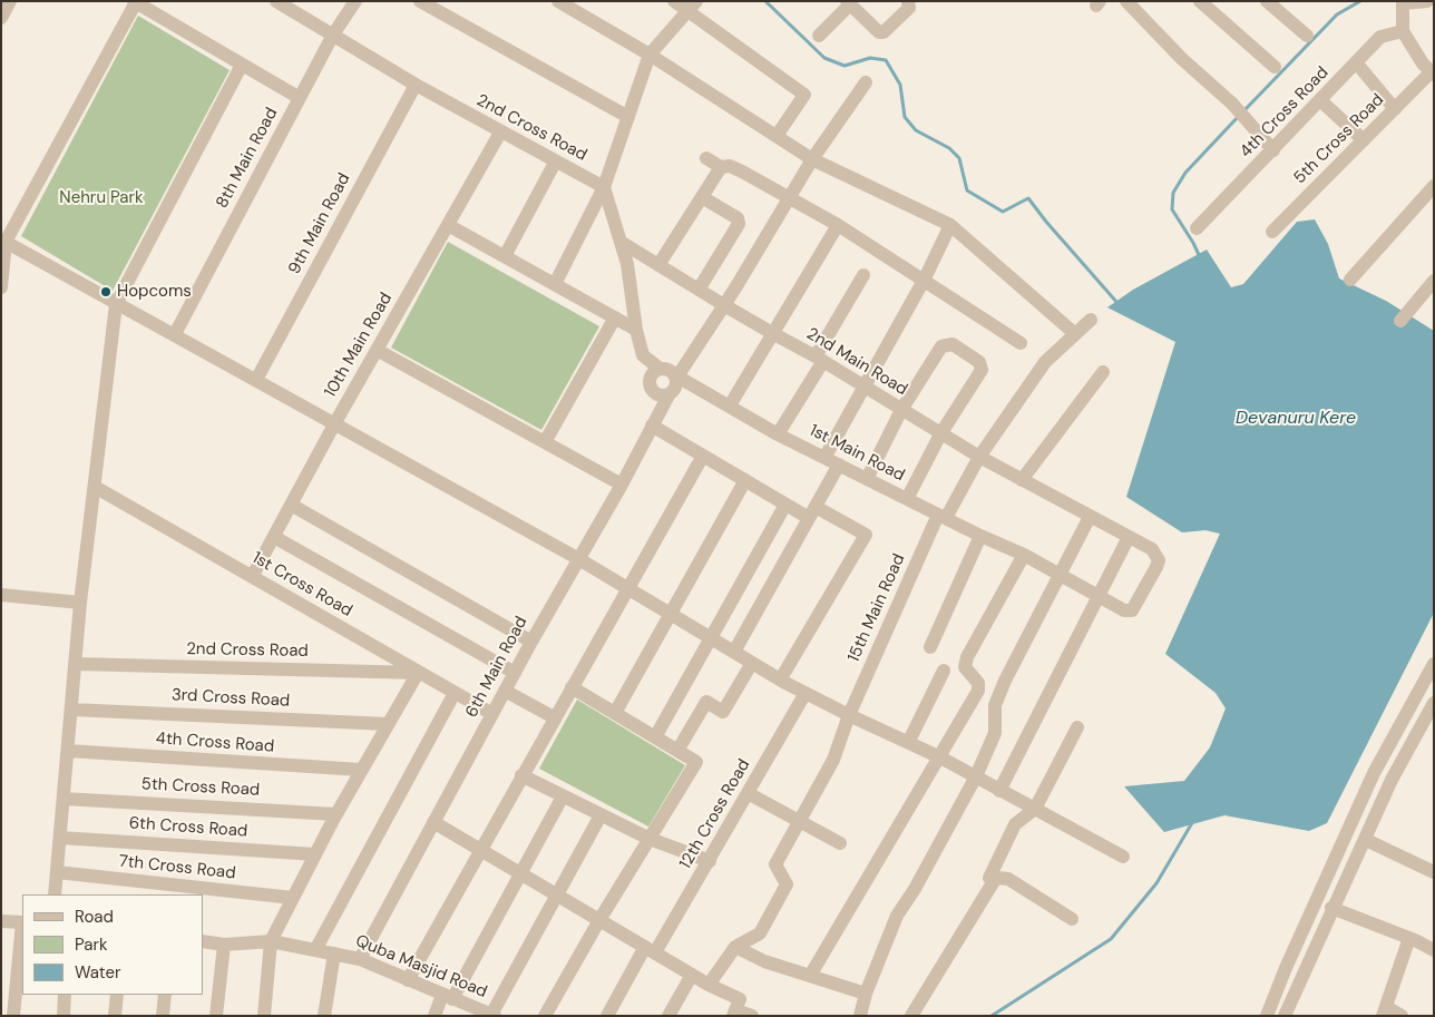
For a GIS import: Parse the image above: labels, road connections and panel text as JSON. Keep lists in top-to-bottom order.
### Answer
{
  "streets": {
    "street": [
      "4th Cross Road",
      "2nd Cross Road",
      "5th Cross Road",
      "8th Main Road",
      "9th Main Road",
      "10th Main Road",
      "2nd Main Road",
      "1st Main Road",
      "1st Cross Road",
      "15th Main Road",
      "6th Main Road",
      "3rd Cross Road",
      "12th Cross Road",
      "6th Cross Road",
      "7th Cross Road",
      "Quba Masjid Road"
    ]
  },
  "crossings": [
    ["2nd Cross Road", "8th Main Road"],
    ["2nd Cross Road", "9th Main Road"],
    ["2nd Cross Road", "10th Main Road"],
    ["2nd Cross Road", "1st Cross Road"],
    ["10th Main Road", "1st Cross Road"],
    ["2nd Main Road", "1st Main Road"],
    ["2nd Main Road", "15th Main Road"],
    ["1st Main Road", "15th Main Road"],
    ["1st Main Road", "6th Main Road"],
    ["1st Cross Road", "6th Main Road"],
    ["6th Main Road", "Quba Masjid Road"]
  ],
  "water": ["Devanuru Kere"],
  "parks": ["Nehru Park"],
  "places": ["Hopcoms"],
  "legend": ["Road", "Park", "Water"]
}
